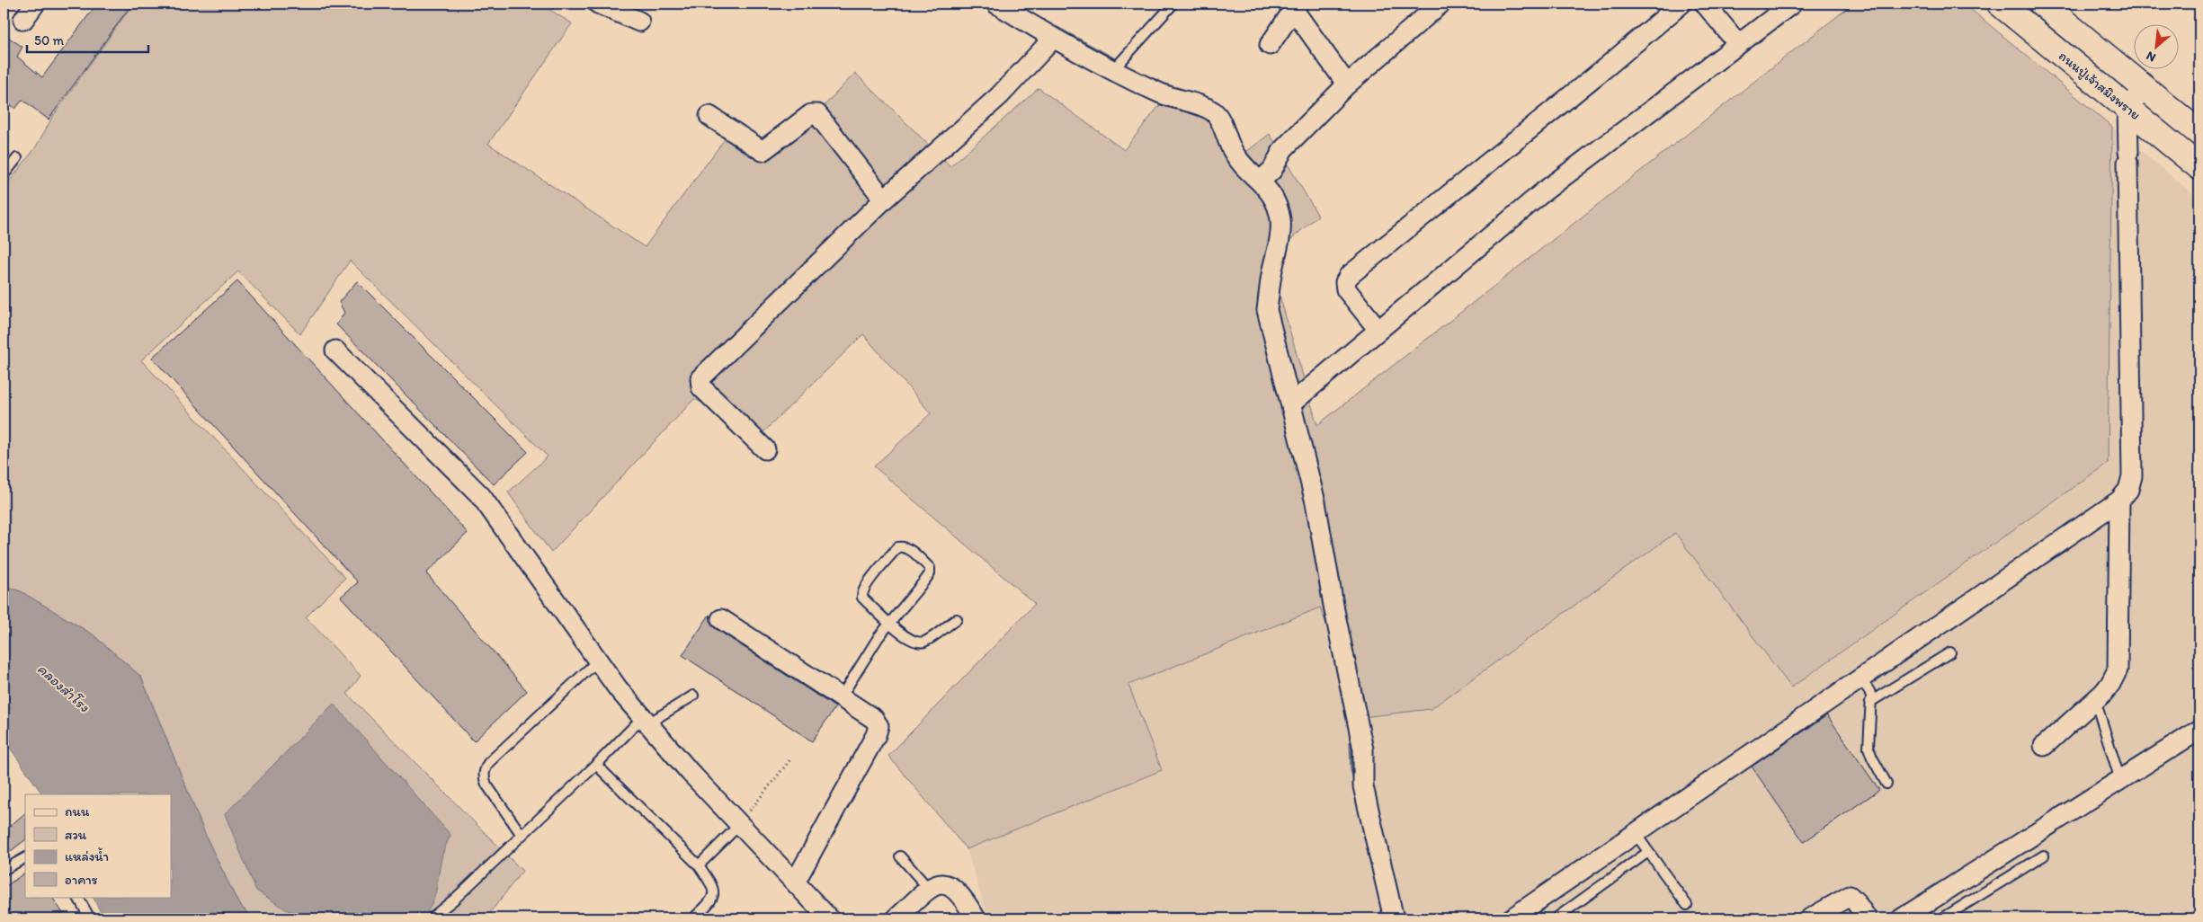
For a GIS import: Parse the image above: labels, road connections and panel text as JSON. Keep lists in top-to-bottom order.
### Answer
{
  "streets": {
    "main road": ["ถนนปู่เจ้าสมิงพราย"]
  },
  "water": ["คลองสำโรง"],
  "legend": [
    "ถนน",
    "สวน",
    "แหล่งน้ำ",
    "อาคาร"
  ],
  "scale_bar": "50 m",
  "north": "bottom left"
}
